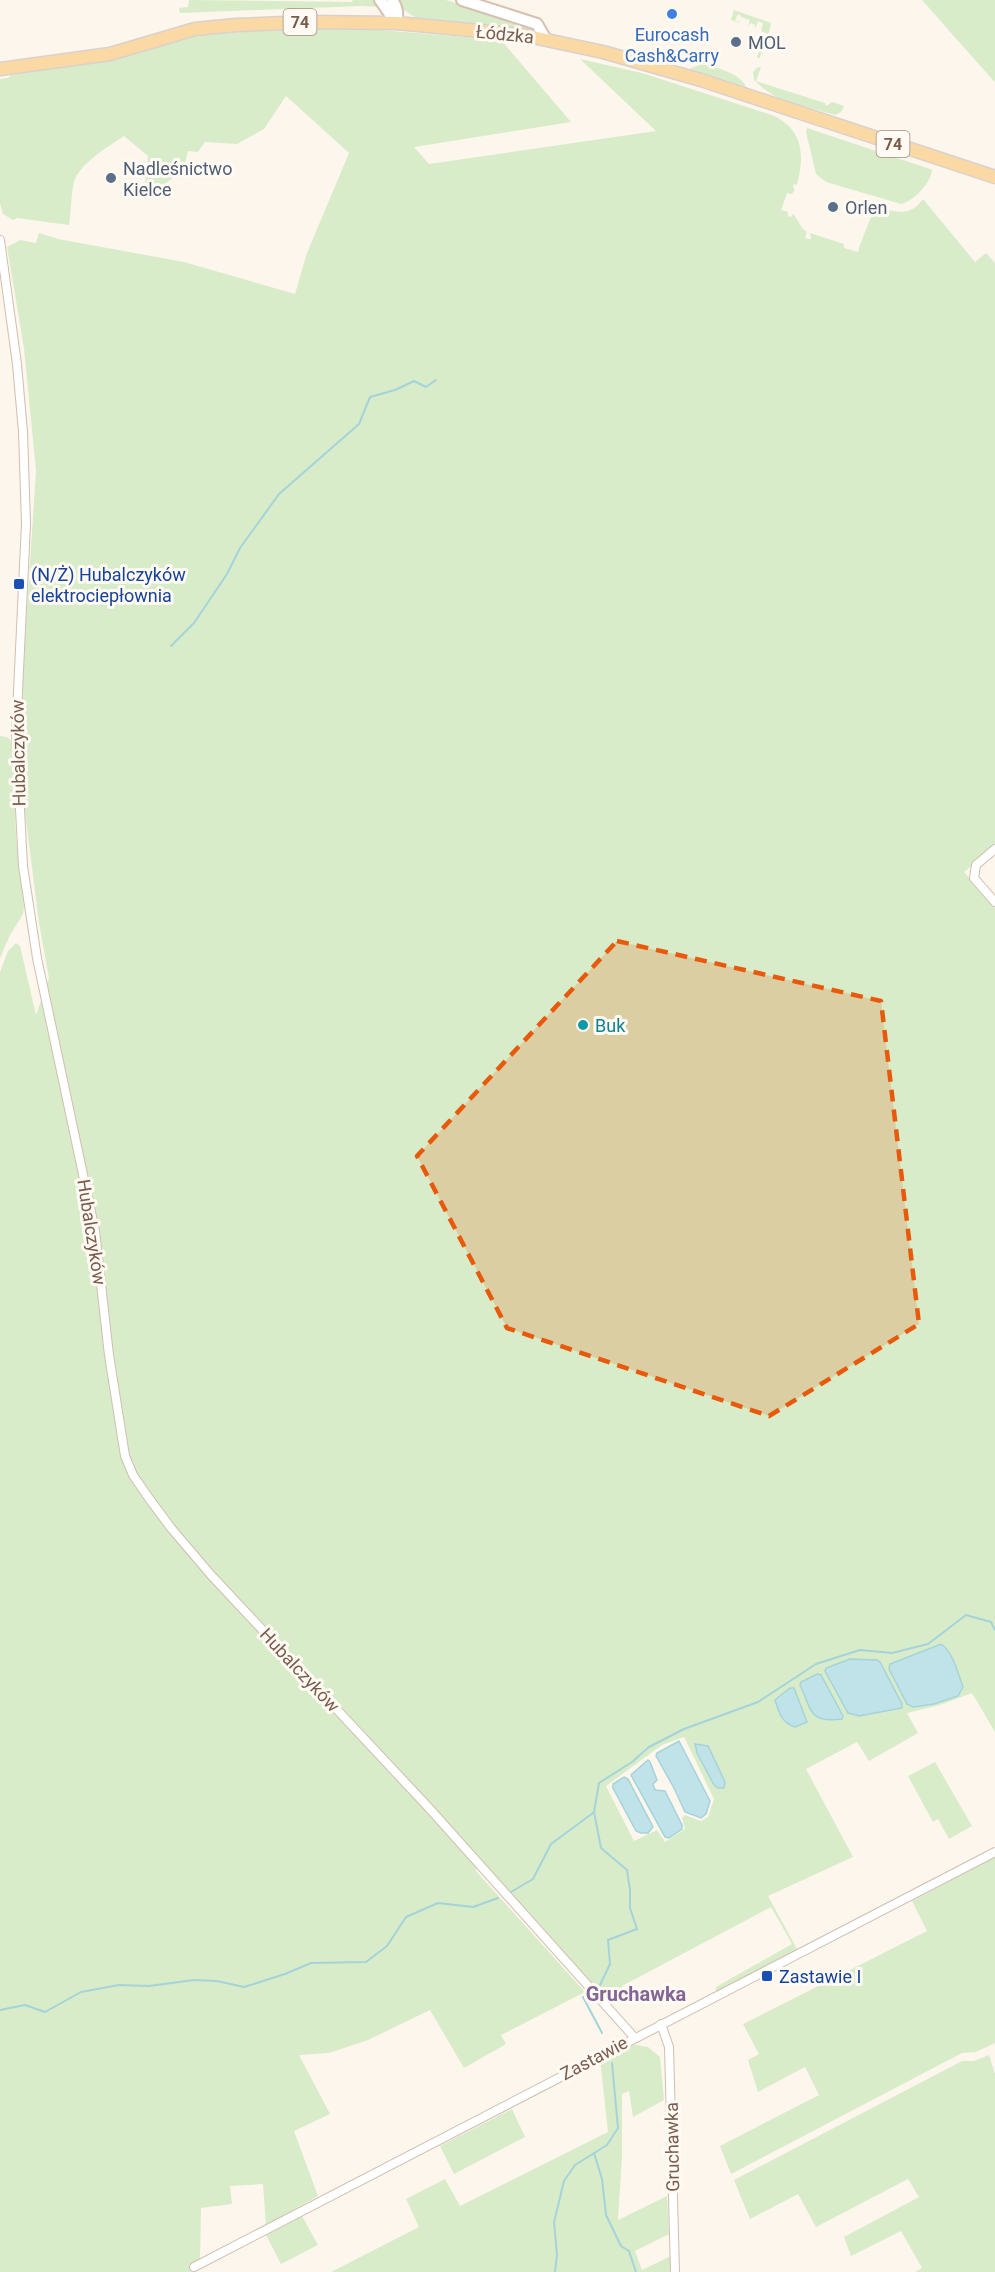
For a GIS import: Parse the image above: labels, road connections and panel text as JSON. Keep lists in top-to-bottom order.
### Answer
{
  "streets": {
    "main road": ["74", "Łódzka"],
    "street": ["Hubalczyków", "Zastawie", "Gruchawka"]
  },
  "crossings": [
    ["Hubalczyków", "Zastawie"],
    ["Zastawie", "Gruchawka"]
  ],
  "districts": ["Gruchawka"],
  "places": {
    "other": [
      "Eurocash Cash&Carry",
      "MOL",
      "Nadleśnictwo Kielce",
      "Orlen",
      "Buk"
    ],
    "transit": ["(N/Ż) Hubalczyków elektrociepłownia", "Zastawie I"]
  }
}
